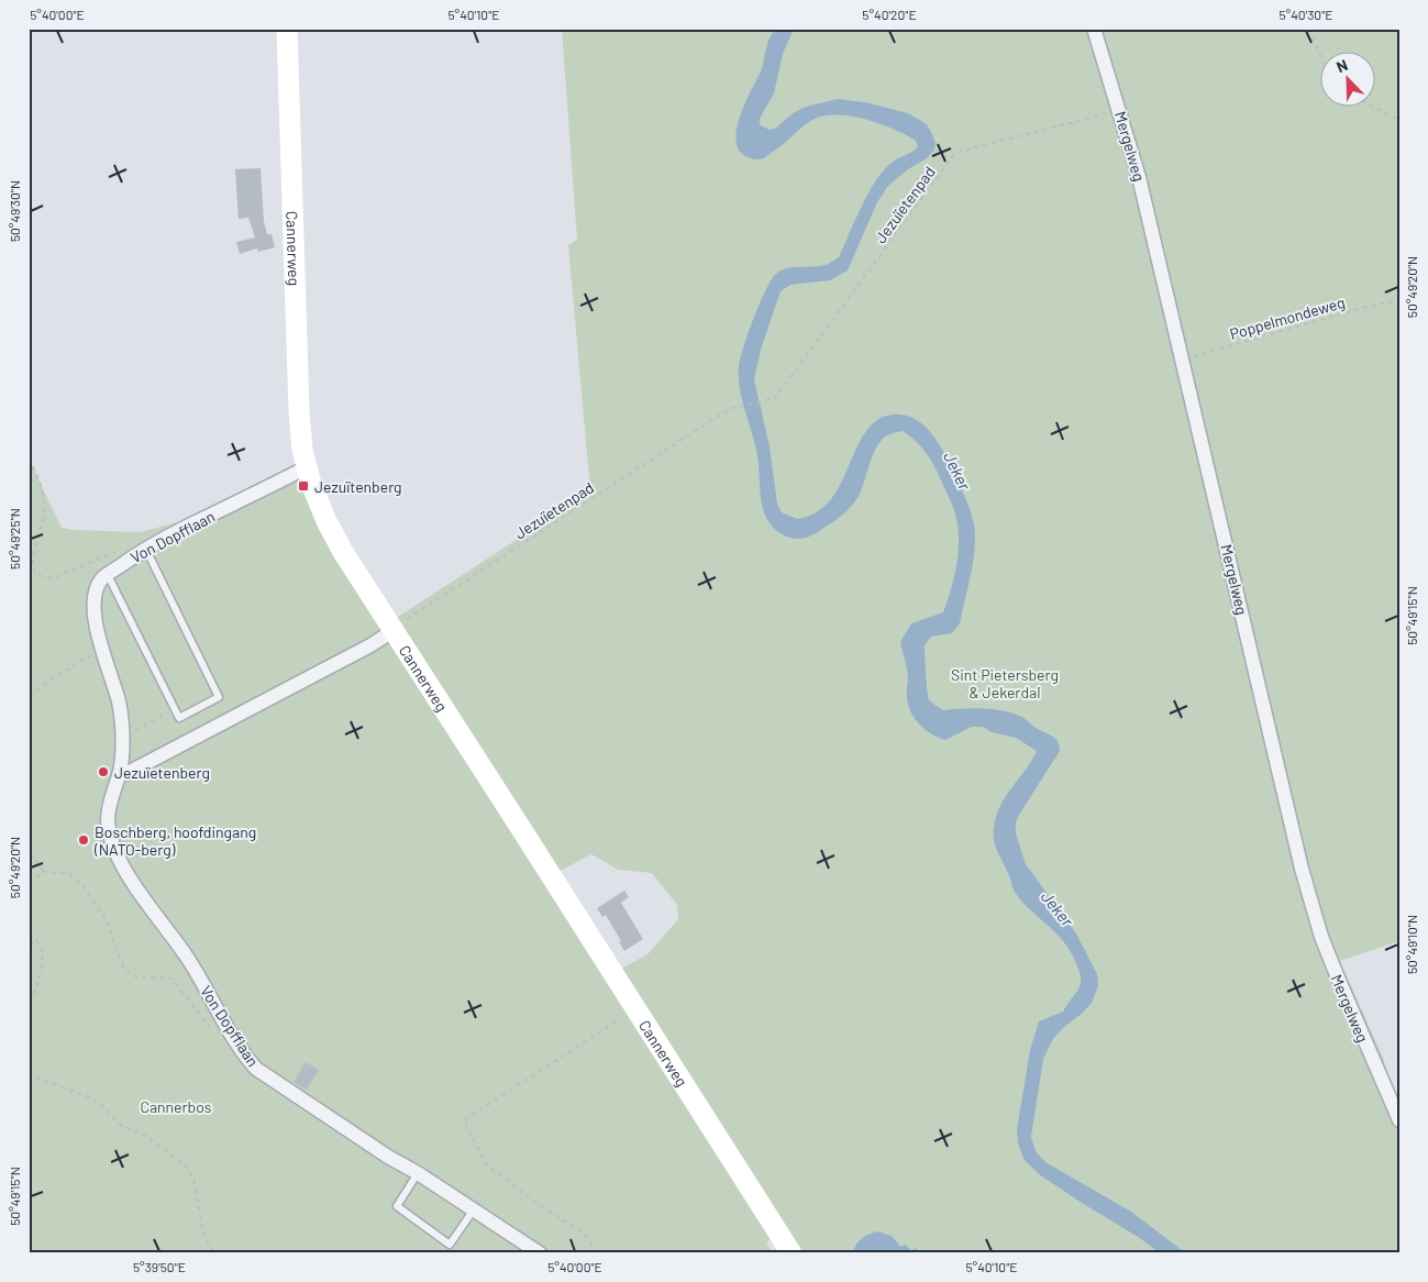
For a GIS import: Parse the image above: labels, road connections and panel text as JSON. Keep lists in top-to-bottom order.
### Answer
{
  "streets": {
    "main road": ["Cannerweg"],
    "street": ["Mergelweg", "Von Dopfflaan"],
    "path": ["Jezuïetenpad", "Poppelmondeweg"]
  },
  "crossings": [
    ["Mergelweg", "Jezuïetenpad"],
    ["Mergelweg", "Poppelmondeweg"],
    ["Jezuïetenpad", "Cannerweg"],
    ["Cannerweg", "Von Dopfflaan"]
  ],
  "water": ["Jeker"],
  "parks": ["Sint Pietersberg & Jekerdal", "Cannerbos"],
  "places": {
    "transit": ["Jezuïtenberg"],
    "other": ["Jezuïetenberg", "Boschberg, hoofdingang (NATO-berg)"]
  },
  "north": "top left",
  "coordinates": [
    "5°40'00\"E",
    "5°40'10\"E",
    "5°40'20\"E",
    "5°40'30\"E",
    "50°49'30\"N",
    "50°49'20\"N",
    "50°49'25\"N",
    "50°49'15\"N",
    "50°49'10\"N",
    "5°39'50\"E"
  ]
}
